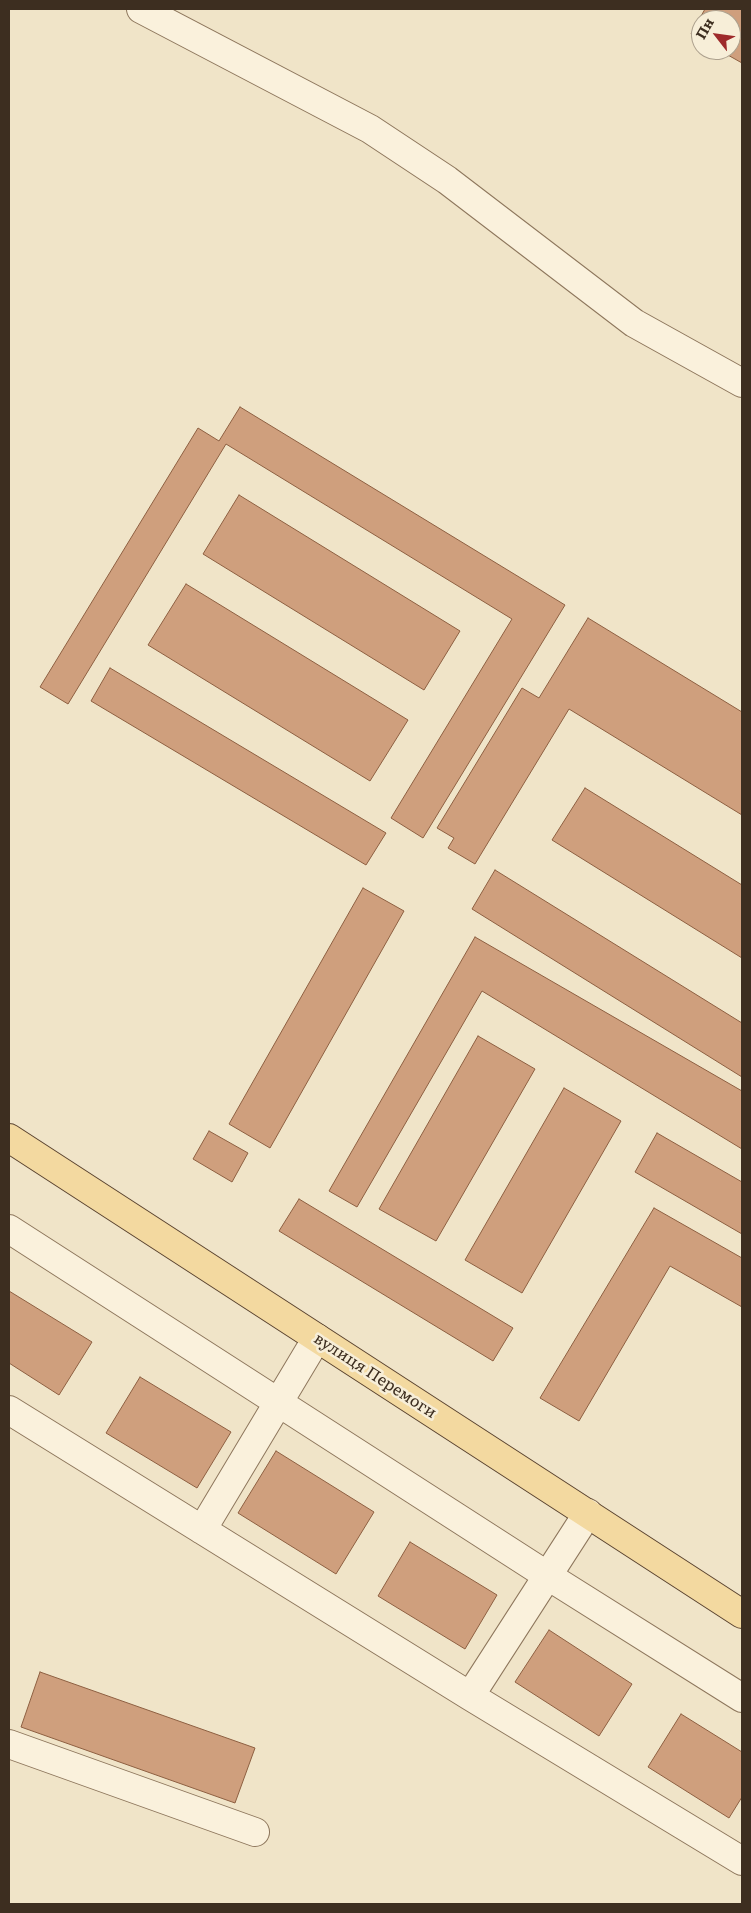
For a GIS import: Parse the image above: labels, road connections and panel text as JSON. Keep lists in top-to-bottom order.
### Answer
{
  "streets": {
    "main road": ["вулиця Перемоги"]
  },
  "north": "top left"
}
